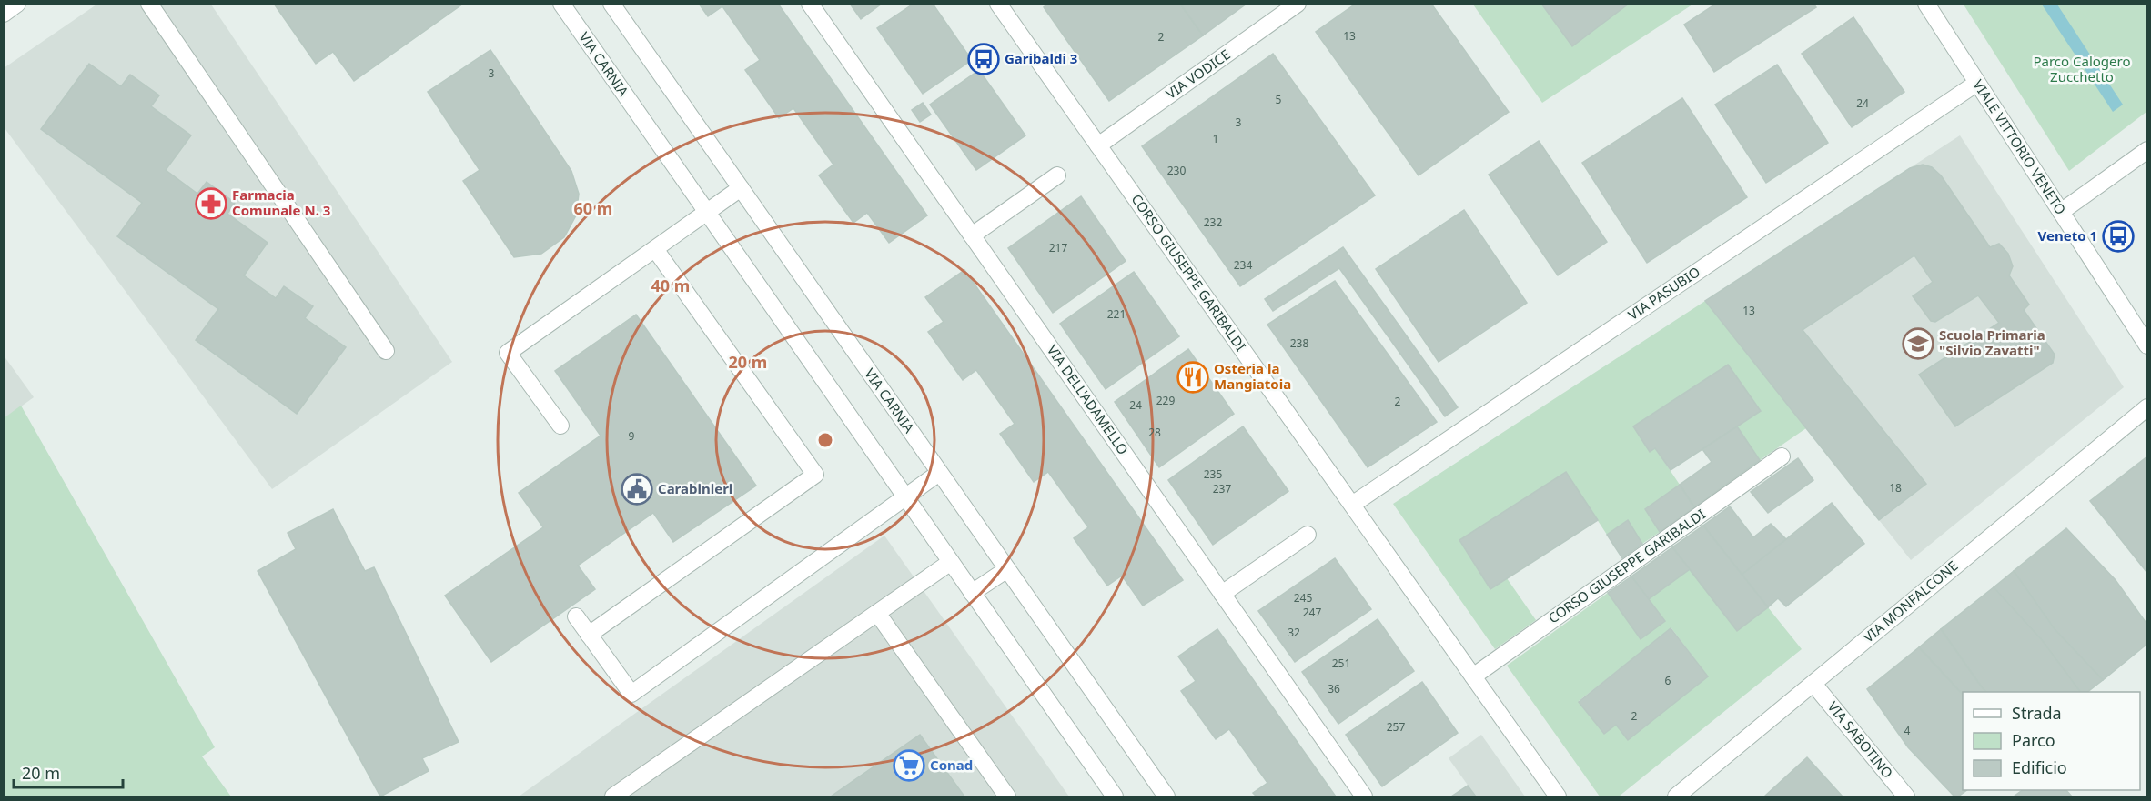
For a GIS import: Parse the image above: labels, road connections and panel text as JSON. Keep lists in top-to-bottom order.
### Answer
{
  "streets": {
    "street": [
      "VIA CARNIA",
      "VIA VODICE",
      "VIALE VITTORIO VENETO",
      "CORSO GIUSEPPE GARIBALDI",
      "VIA PASUBIO",
      "VIA DELL'ADAMELLO",
      "VIA MONFALCONE",
      "VIA SABOTINO"
    ]
  },
  "crossings": [
    ["VIA VODICE", "CORSO GIUSEPPE GARIBALDI"],
    ["VIALE VITTORIO VENETO", "VIA PASUBIO"],
    ["CORSO GIUSEPPE GARIBALDI", "VIA PASUBIO"],
    ["VIA MONFALCONE", "VIA SABOTINO"]
  ],
  "parks": ["Parco Calogero Zucchetto"],
  "places": {
    "bus stop": ["Garibaldi 3", "Veneto 1"],
    "pharmacy": ["Farmacia Comunale N. 3"],
    "school or university": ["Scuola Primaria \"Silvio Zavatti\""],
    "restaurant": ["Osteria la Mangiatoia"],
    "public building": ["Carabinieri"],
    "supermarket": ["Conad"]
  },
  "house_numbers": [
    "13",
    "2",
    "3",
    "5",
    "24",
    "3",
    "1",
    "230",
    "232",
    "217",
    "234",
    "13",
    "221",
    "238",
    "229",
    "2",
    "24",
    "28",
    "9",
    "235",
    "18",
    "237",
    "245",
    "247",
    "32",
    "251",
    "6",
    "36",
    "2",
    "257",
    "4"
  ],
  "legend": ["Strada", "Parco", "Edificio"],
  "scale_bar": "20 m",
  "rings": ["60 m", "40 m", "20 m"]
}
